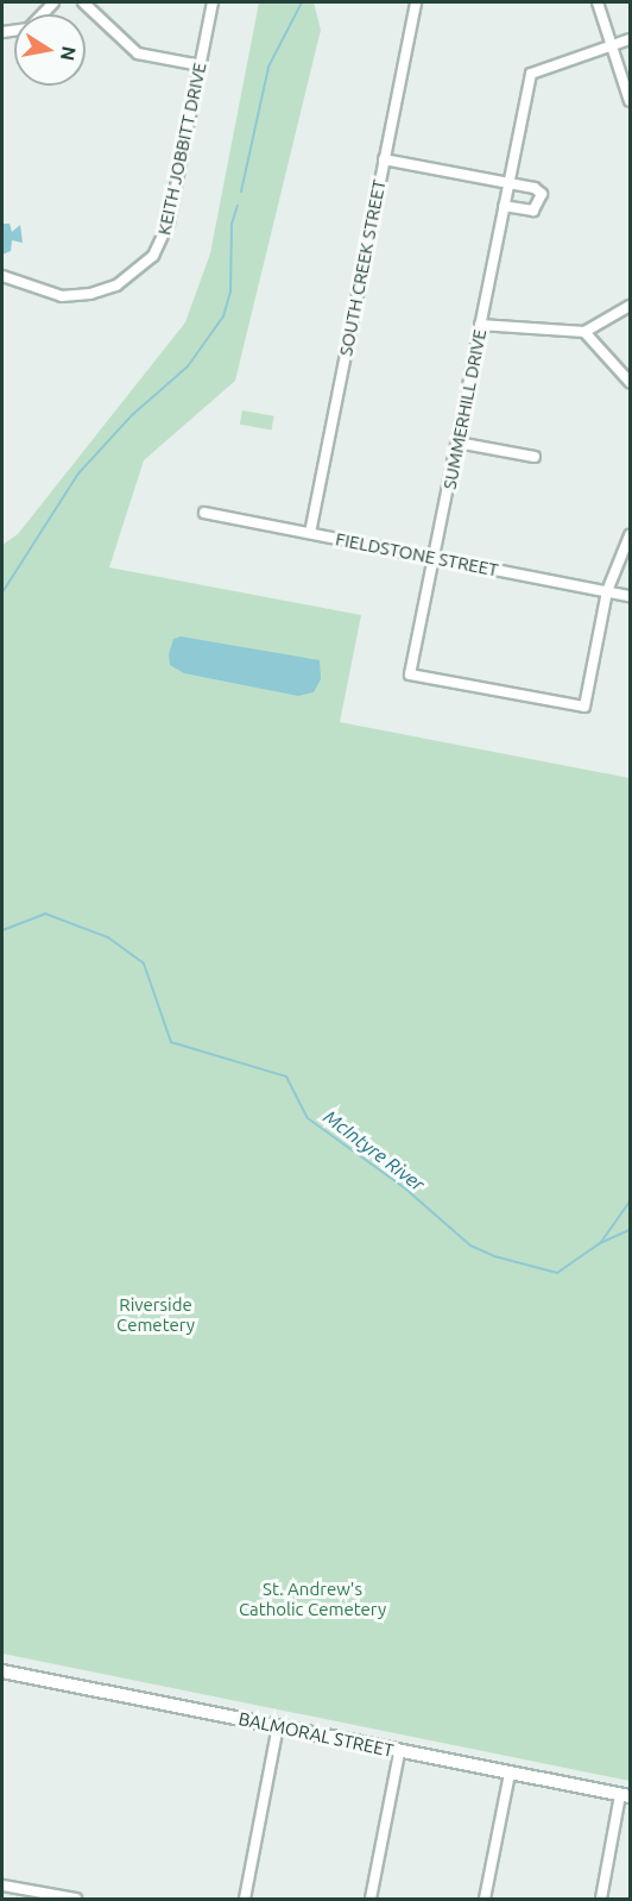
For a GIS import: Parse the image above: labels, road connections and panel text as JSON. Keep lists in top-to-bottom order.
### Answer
{
  "streets": {
    "main road": ["BALMORAL STREET"],
    "street": [
      "KEITH JOBBITT DRIVE",
      "SOUTH CREEK STREET",
      "SUMMERHILL DRIVE",
      "FIELDSTONE STREET"
    ]
  },
  "crossings": [
    ["SOUTH CREEK STREET", "FIELDSTONE STREET"],
    ["SUMMERHILL DRIVE", "FIELDSTONE STREET"]
  ],
  "water": ["McIntyre River"],
  "parks": ["Riverside Cemetery", "St. Andrew's Catholic Cemetery"],
  "north": "right"
}
